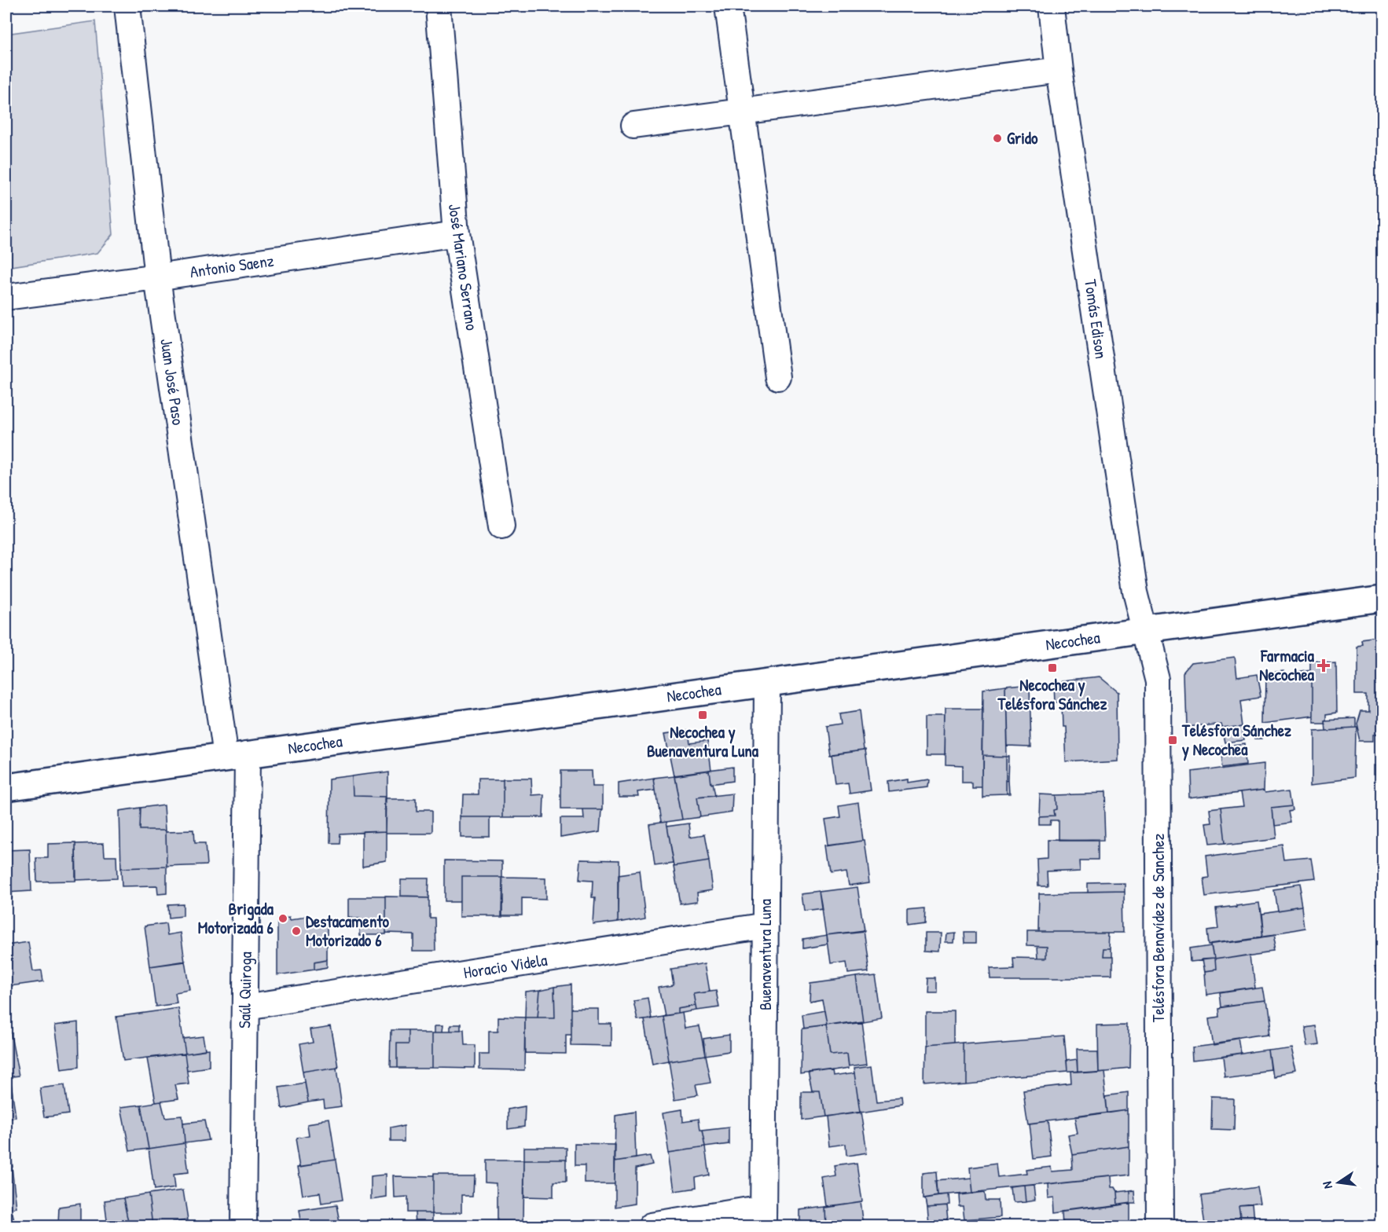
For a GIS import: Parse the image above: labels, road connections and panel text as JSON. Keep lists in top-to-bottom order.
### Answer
{
  "streets": {
    "main road": ["Necochea"],
    "street": [
      "Antonio Saenz",
      "José Mariano Serrano",
      "Tomás Edison",
      "Juan José Paso",
      "Telésfora Benavídez de Sanchez",
      "Buenaventura Luna",
      "Horacio Videla",
      "Saúl Quiroga"
    ]
  },
  "crossings": [
    ["Antonio Saenz", "José Mariano Serrano"],
    ["Antonio Saenz", "Juan José Paso"],
    ["Tomás Edison", "Necochea"],
    ["Tomás Edison", "Telésfora Benavídez de Sanchez"],
    ["Juan José Paso", "Necochea"],
    ["Juan José Paso", "Saúl Quiroga"],
    ["Necochea", "Telésfora Benavídez de Sanchez"],
    ["Necochea", "Buenaventura Luna"],
    ["Necochea", "Saúl Quiroga"],
    ["Buenaventura Luna", "Horacio Videla"],
    ["Horacio Videla", "Saúl Quiroga"]
  ],
  "places": {
    "other": ["Grido", "Brigada Motorizada 6", "Destacamento Motorizado 6"],
    "health": ["Farmacia Necochea"],
    "transit": ["Necochea y Telésfora Sánchez", "Necochea y Buenaventura Luna", "Telésfora Sánchez y Necochea"]
  },
  "north": "left"
}
